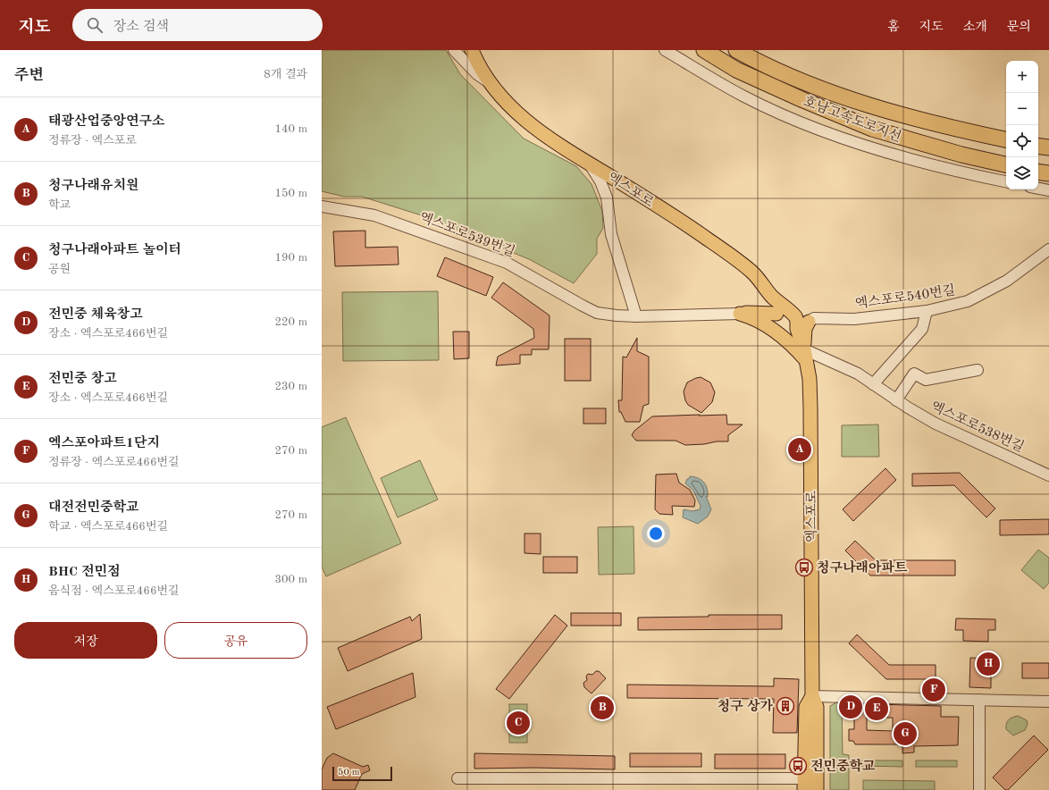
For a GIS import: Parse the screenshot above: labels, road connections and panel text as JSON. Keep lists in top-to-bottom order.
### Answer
{
  "streets": {
    "highway": ["호남고속도로지선"],
    "main road": ["엑스포로"],
    "street": ["엑스포로539번길", "엑스포로540번길", "엑스포로538번길"]
  },
  "crossings": [
    ["엑스포로", "엑스포로540번길"],
    ["엑스포로", "엑스포로538번길"]
  ],
  "places": {
    "bus stop": ["청구나래아파트", "전민중학교"],
    "building": ["청구 상가"]
  },
  "scale_bar": "50 m",
  "page": {
    "header": "지도",
    "search": "장소 검색",
    "nav": [
      "홈",
      "지도",
      "소개",
      "문의"
    ],
    "heading": ["주변", "8개 결과"],
    "map_buttons": ["+", "−"],
    "list": [
      {
        "mark": "A",
        "name": "태광산업중앙연구소",
        "note": "정류장 · 엑스포로",
        "value": "140 m"
      },
      {
        "mark": "B",
        "name": "청구나래유치원",
        "note": "학교",
        "value": "150 m"
      },
      {
        "mark": "C",
        "name": "청구나래아파트 놀이터",
        "note": "공원",
        "value": "190 m"
      },
      {
        "mark": "D",
        "name": "전민중 체육창고",
        "note": "장소 · 엑스포로466번길",
        "value": "220 m"
      },
      {
        "mark": "E",
        "name": "전민중 창고",
        "note": "장소 · 엑스포로466번길",
        "value": "230 m"
      },
      {
        "mark": "F",
        "name": "엑스포아파트1단지",
        "note": "정류장 · 엑스포로466번길",
        "value": "270 m"
      },
      {
        "mark": "G",
        "name": "대전전민중학교",
        "note": "학교 · 엑스포로466번길",
        "value": "270 m"
      },
      {
        "mark": "H",
        "name": "BHC 전민점",
        "note": "음식점 · 엑스포로466번길",
        "value": "300 m"
      }
    ],
    "pins": [
      "A",
      "H",
      "F",
      "D",
      "B",
      "E",
      "C",
      "G"
    ],
    "buttons": ["저장", "공유"],
    "scale": "50 m"
  }
}
